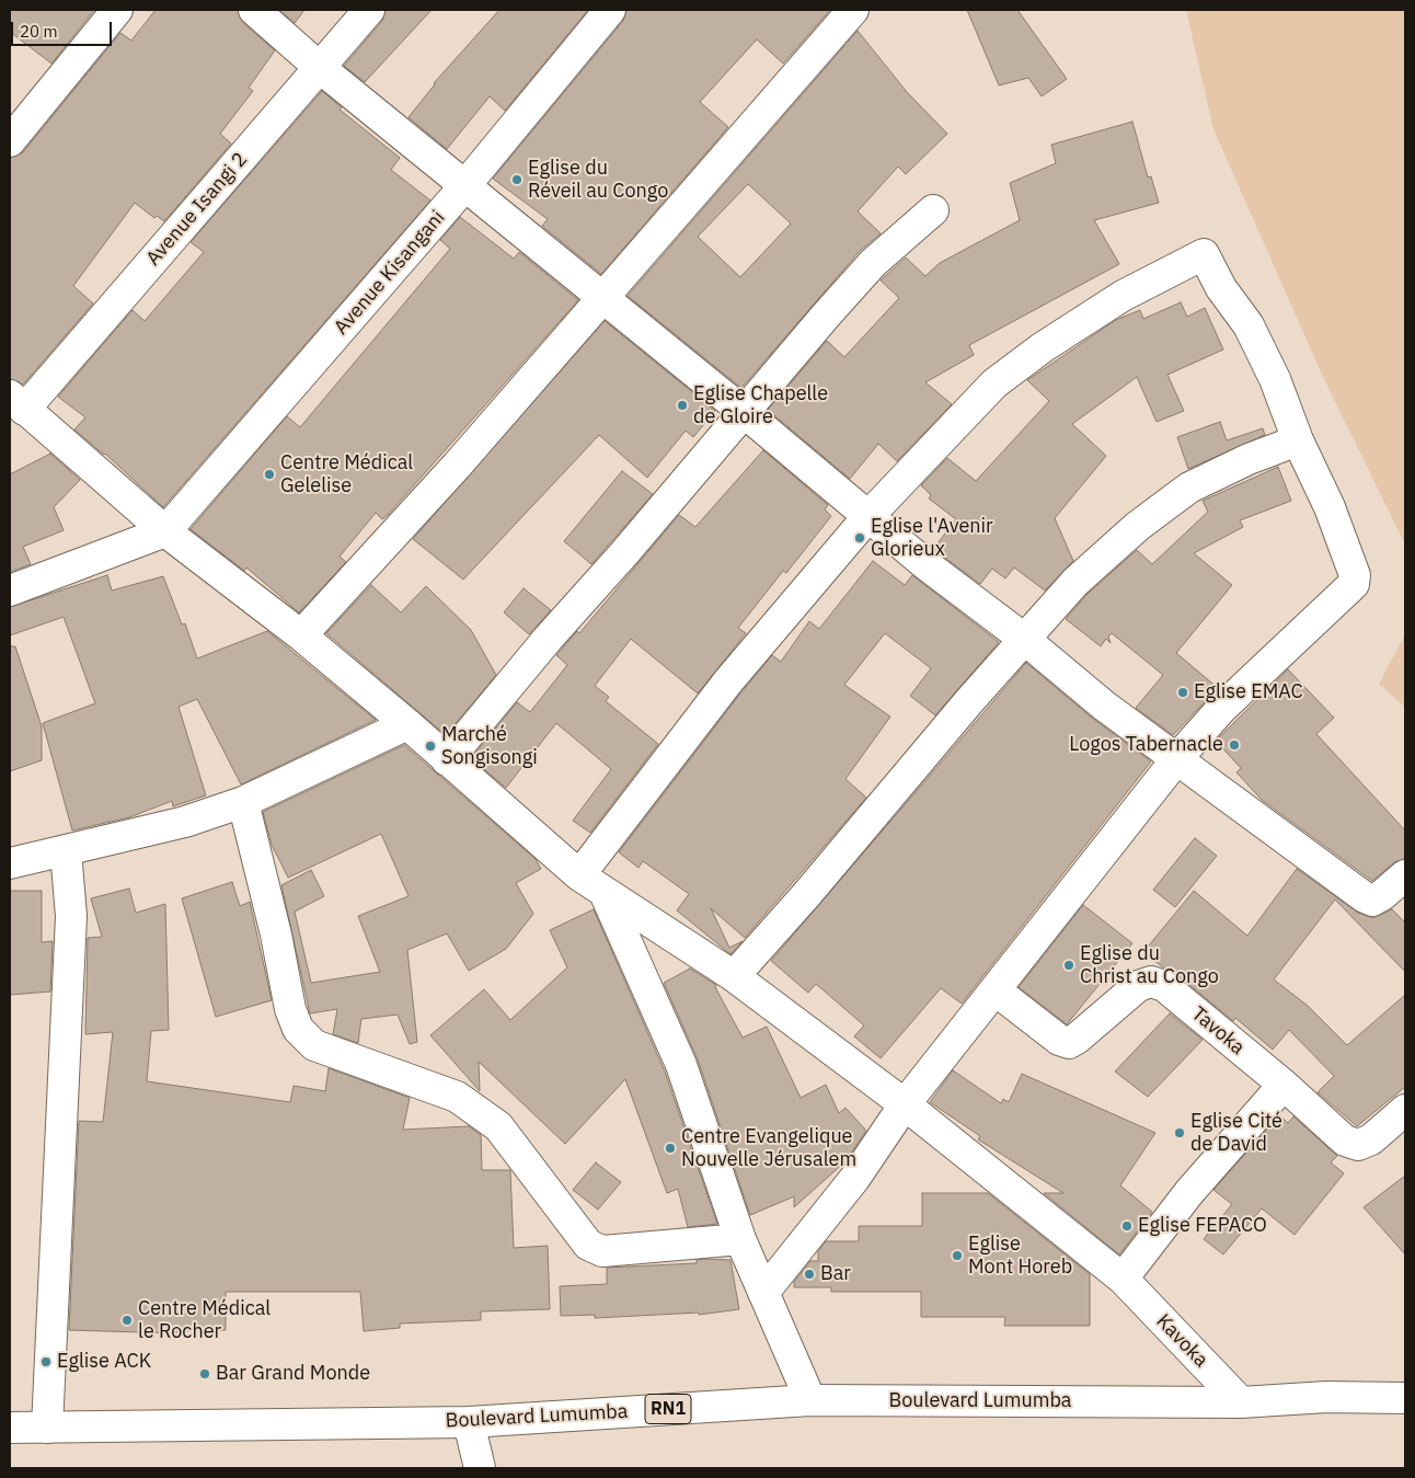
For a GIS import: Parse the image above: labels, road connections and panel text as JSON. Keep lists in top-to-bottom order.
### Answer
{
  "streets": {
    "main road": [
      "Avenue Isangi 2",
      "Avenue Kisangani",
      "Tavoka",
      "Kavoka",
      "Boulevard Lumumba",
      "RN1"
    ]
  },
  "crossings": [
    ["Avenue Isangi 2", "Kavoka"],
    ["Avenue Kisangani", "Kavoka"],
    ["Kavoka", "Boulevard Lumumba"]
  ],
  "places": [
    "Eglise du Réveil au Congo",
    "Eglise Chapelle de Gloire",
    "Centre Médical Gelelise",
    "Eglise l'Avenir Glorieux",
    "Eglise EMAC",
    "Logos Tabernacle",
    "Marché Songisongi",
    "Eglise du Christ au Congo",
    "Eglise Cité de David",
    "Centre Evangelique Nouvelle Jérusalem",
    "Eglise FEPACO",
    "Eglise Mont Horeb",
    "Bar",
    "Centre Médical le Rocher",
    "Eglise ACK",
    "Bar Grand Monde"
  ],
  "scale_bar": "20 m"
}
